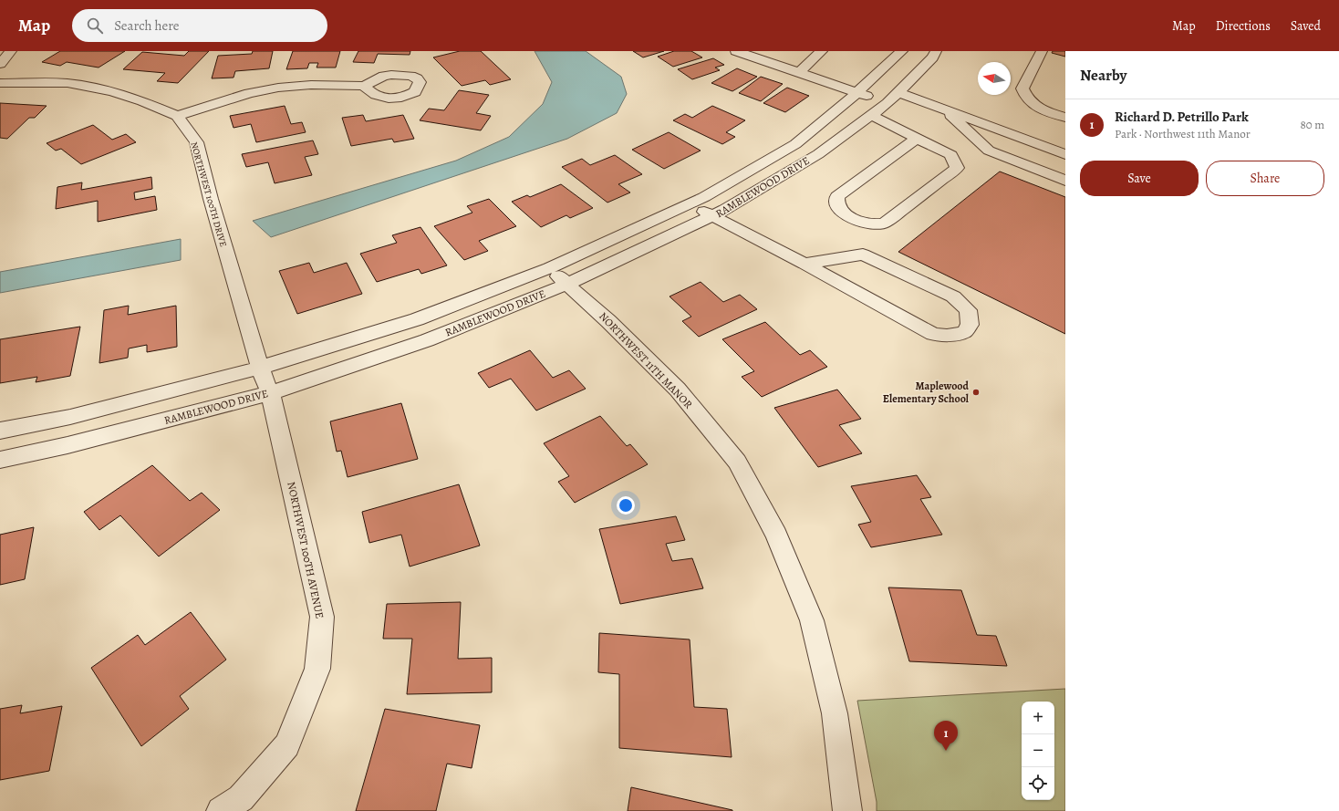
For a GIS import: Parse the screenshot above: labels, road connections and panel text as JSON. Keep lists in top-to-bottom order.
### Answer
{
  "streets": {
    "street": [
      "RAMBLEWOOD DRIVE",
      "NORTHWEST 100TH DRIVE",
      "NORTHWEST 11TH MANOR",
      "NORTHWEST 100TH AVENUE"
    ]
  },
  "crossings": [
    ["RAMBLEWOOD DRIVE", "NORTHWEST 100TH DRIVE"],
    ["RAMBLEWOOD DRIVE", "NORTHWEST 11TH MANOR"],
    ["RAMBLEWOOD DRIVE", "NORTHWEST 100TH AVENUE"],
    ["NORTHWEST 100TH DRIVE", "NORTHWEST 100TH AVENUE"]
  ],
  "places": ["Maplewood Elementary School"],
  "north": "left",
  "page": {
    "header": "Map",
    "search": "Search here",
    "nav": ["Map", "Directions", "Saved"],
    "heading": "Nearby",
    "list": [
      {
        "mark": "1",
        "name": "Richard D. Petrillo Park",
        "note": "Park · Northwest 11th Manor",
        "value": "80 m"
      }
    ],
    "buttons": ["Save", "Share"],
    "map_buttons": ["+", "−"],
    "pins": "1"
  }
}
